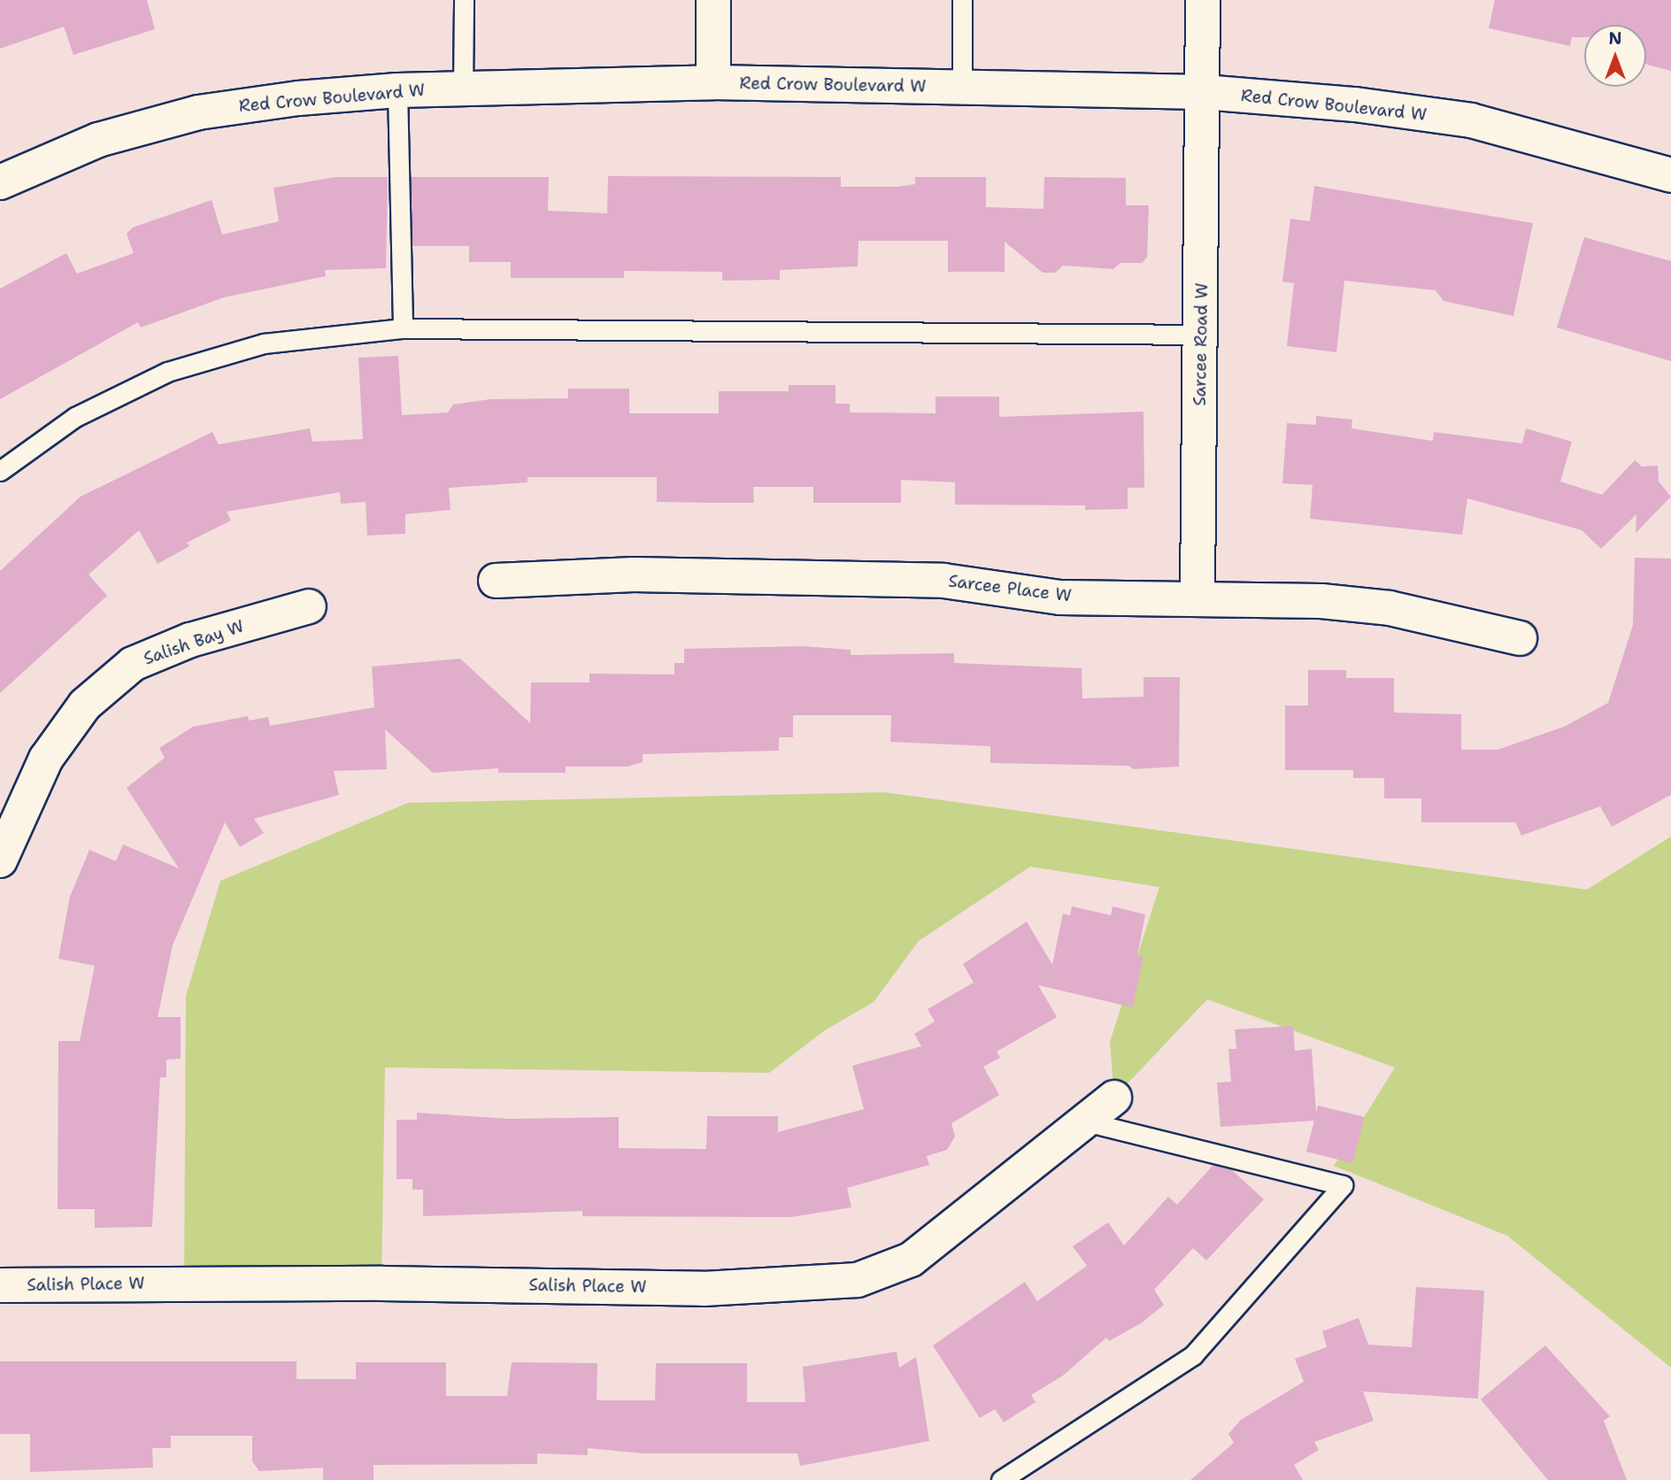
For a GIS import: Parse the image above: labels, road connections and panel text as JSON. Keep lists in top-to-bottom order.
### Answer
{
  "streets": {
    "street": [
      "Red Crow Boulevard W",
      "Sarcee Road W",
      "Sarcee Place W",
      "Salish Bay W",
      "Salish Place W"
    ]
  },
  "crossings": [
    ["Red Crow Boulevard W", "Sarcee Road W"],
    ["Sarcee Road W", "Sarcee Place W"]
  ],
  "north": "top"
}
